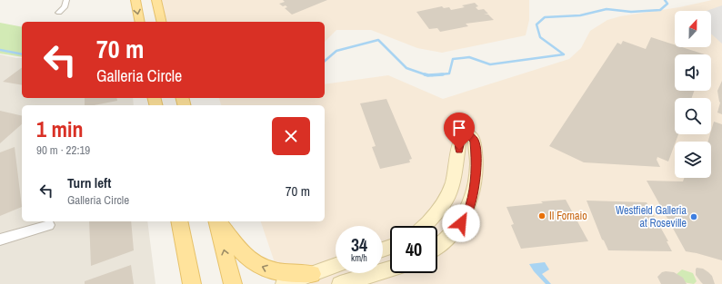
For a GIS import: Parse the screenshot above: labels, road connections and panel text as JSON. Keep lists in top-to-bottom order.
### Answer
{
  "places": ["II Fornaio", "Westfield Galleria at Roseville"],
  "north": "top",
  "page": {
    "turn": ["70 m", "Galleria Circle"],
    "heading": ["1 min", "90 m · 22:19"],
    "list": [
      {
        "name": "Turn left",
        "note": "Galleria Circle",
        "value": "70 m"
      }
    ],
    "speed": "34 km/h",
    "limit": "40"
  }
}
